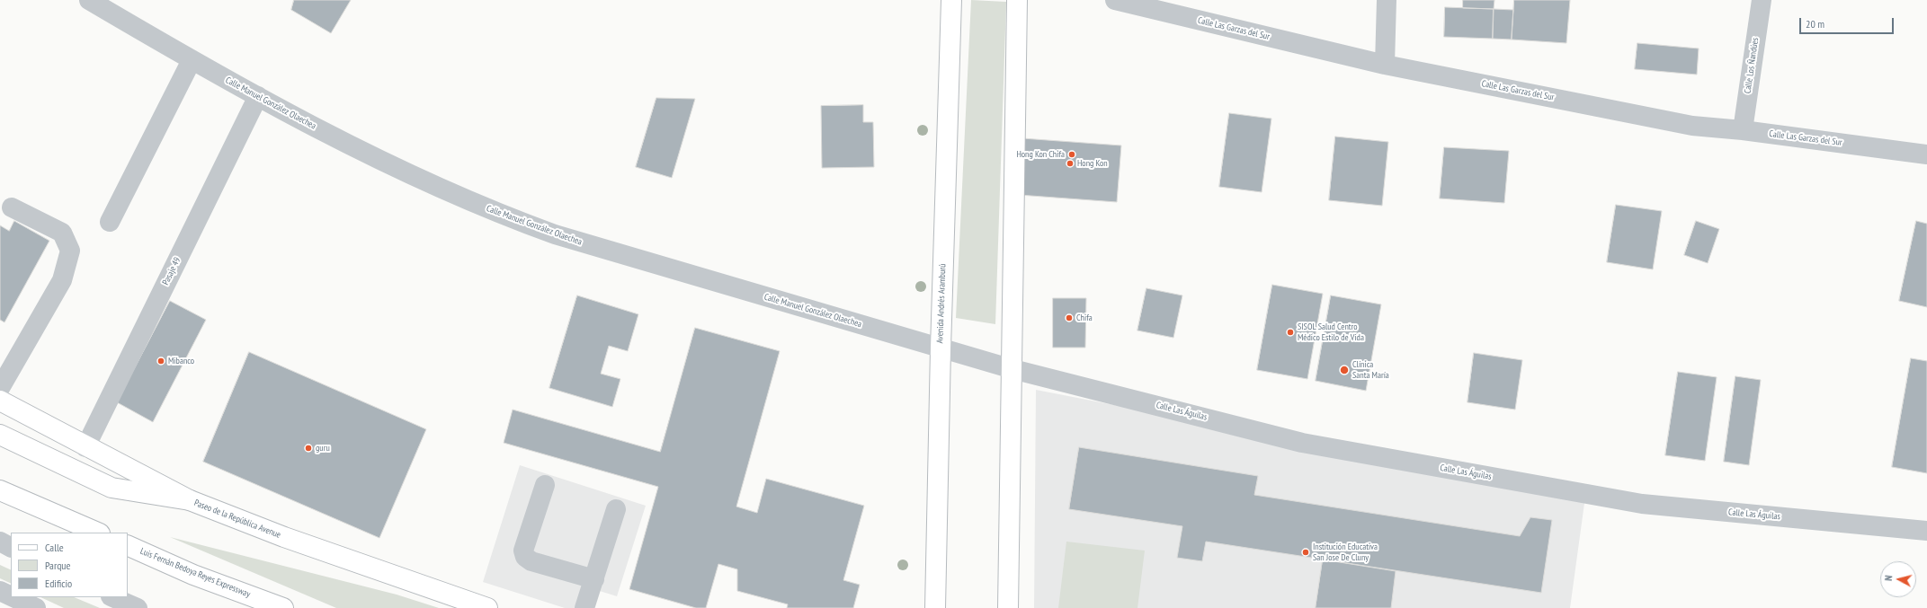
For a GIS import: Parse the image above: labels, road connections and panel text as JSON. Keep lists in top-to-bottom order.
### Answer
{
  "streets": {
    "main road": ["Avenida Andrés Aramburú", "Paseo de la República Avenue", "Luis Fernán Bedoya Reyes Expressway"],
    "street": [
      "Calle Las Garzas del Sur",
      "Calle Los Ñandúes",
      "Calle Manuel González Olaechea",
      "Pasaje 49",
      "Calle Las Águilas"
    ]
  },
  "crossings": [
    ["Calle Las Garzas del Sur", "Calle Los Ñandúes"],
    ["Calle Manuel González Olaechea", "Pasaje 49"],
    ["Calle Manuel González Olaechea", "Avenida Andrés Aramburú"],
    ["Calle Manuel González Olaechea", "Calle Las Águilas"],
    ["Pasaje 49", "Paseo de la República Avenue"]
  ],
  "places": [
    "Hong Kon Chifa",
    "Hong Kon",
    "Chifa",
    "SISOL Salud Centro Médico Estilo de Vida",
    "Mibanco",
    "Clínica Santa María",
    "guru",
    "Institución Educativa San Jose De Cluny"
  ],
  "legend": ["Calle", "Parque", "Edificio"],
  "scale_bar": "20 m",
  "north": "left"
}
